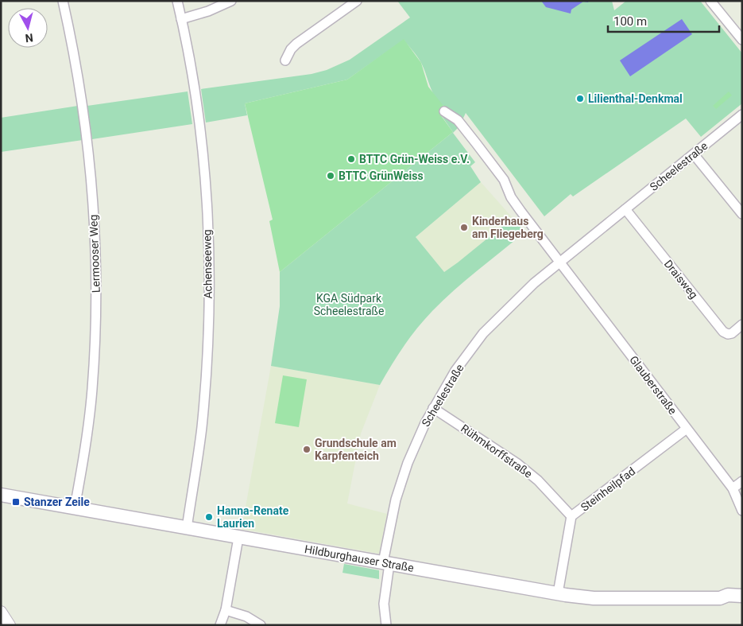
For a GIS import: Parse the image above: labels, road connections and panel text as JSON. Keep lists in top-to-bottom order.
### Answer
{
  "streets": {
    "main road": ["Hildburghauser Straße"],
    "street": [
      "Scheelestraße",
      "Lermooser Weg",
      "Achenseeweg",
      "Draisweg",
      "Glauberstraße",
      "Rühmkorffstraße",
      "Steinheilpfad"
    ]
  },
  "crossings": [
    ["Scheelestraße", "Draisweg"],
    ["Scheelestraße", "Glauberstraße"],
    ["Scheelestraße", "Rühmkorffstraße"],
    ["Scheelestraße", "Hildburghauser Straße"],
    ["Lermooser Weg", "Hildburghauser Straße"],
    ["Achenseeweg", "Hildburghauser Straße"],
    ["Glauberstraße", "Steinheilpfad"],
    ["Rühmkorffstraße", "Steinheilpfad"],
    ["Steinheilpfad", "Hildburghauser Straße"]
  ],
  "parks": ["KGA Südpark Scheelestraße"],
  "places": {
    "other": [
      "Lilienthal-Denkmal",
      "BTTC Grün-Weiss e.V.",
      "BTTC GrünWeiss",
      "Kinderhaus am Fliegeberg",
      "Grundschule am Karpfenteich",
      "Hanna-Renate Laurien"
    ],
    "transit": ["Stanzer Zeile"]
  },
  "scale_bar": "100 m",
  "north": "bottom"
}
